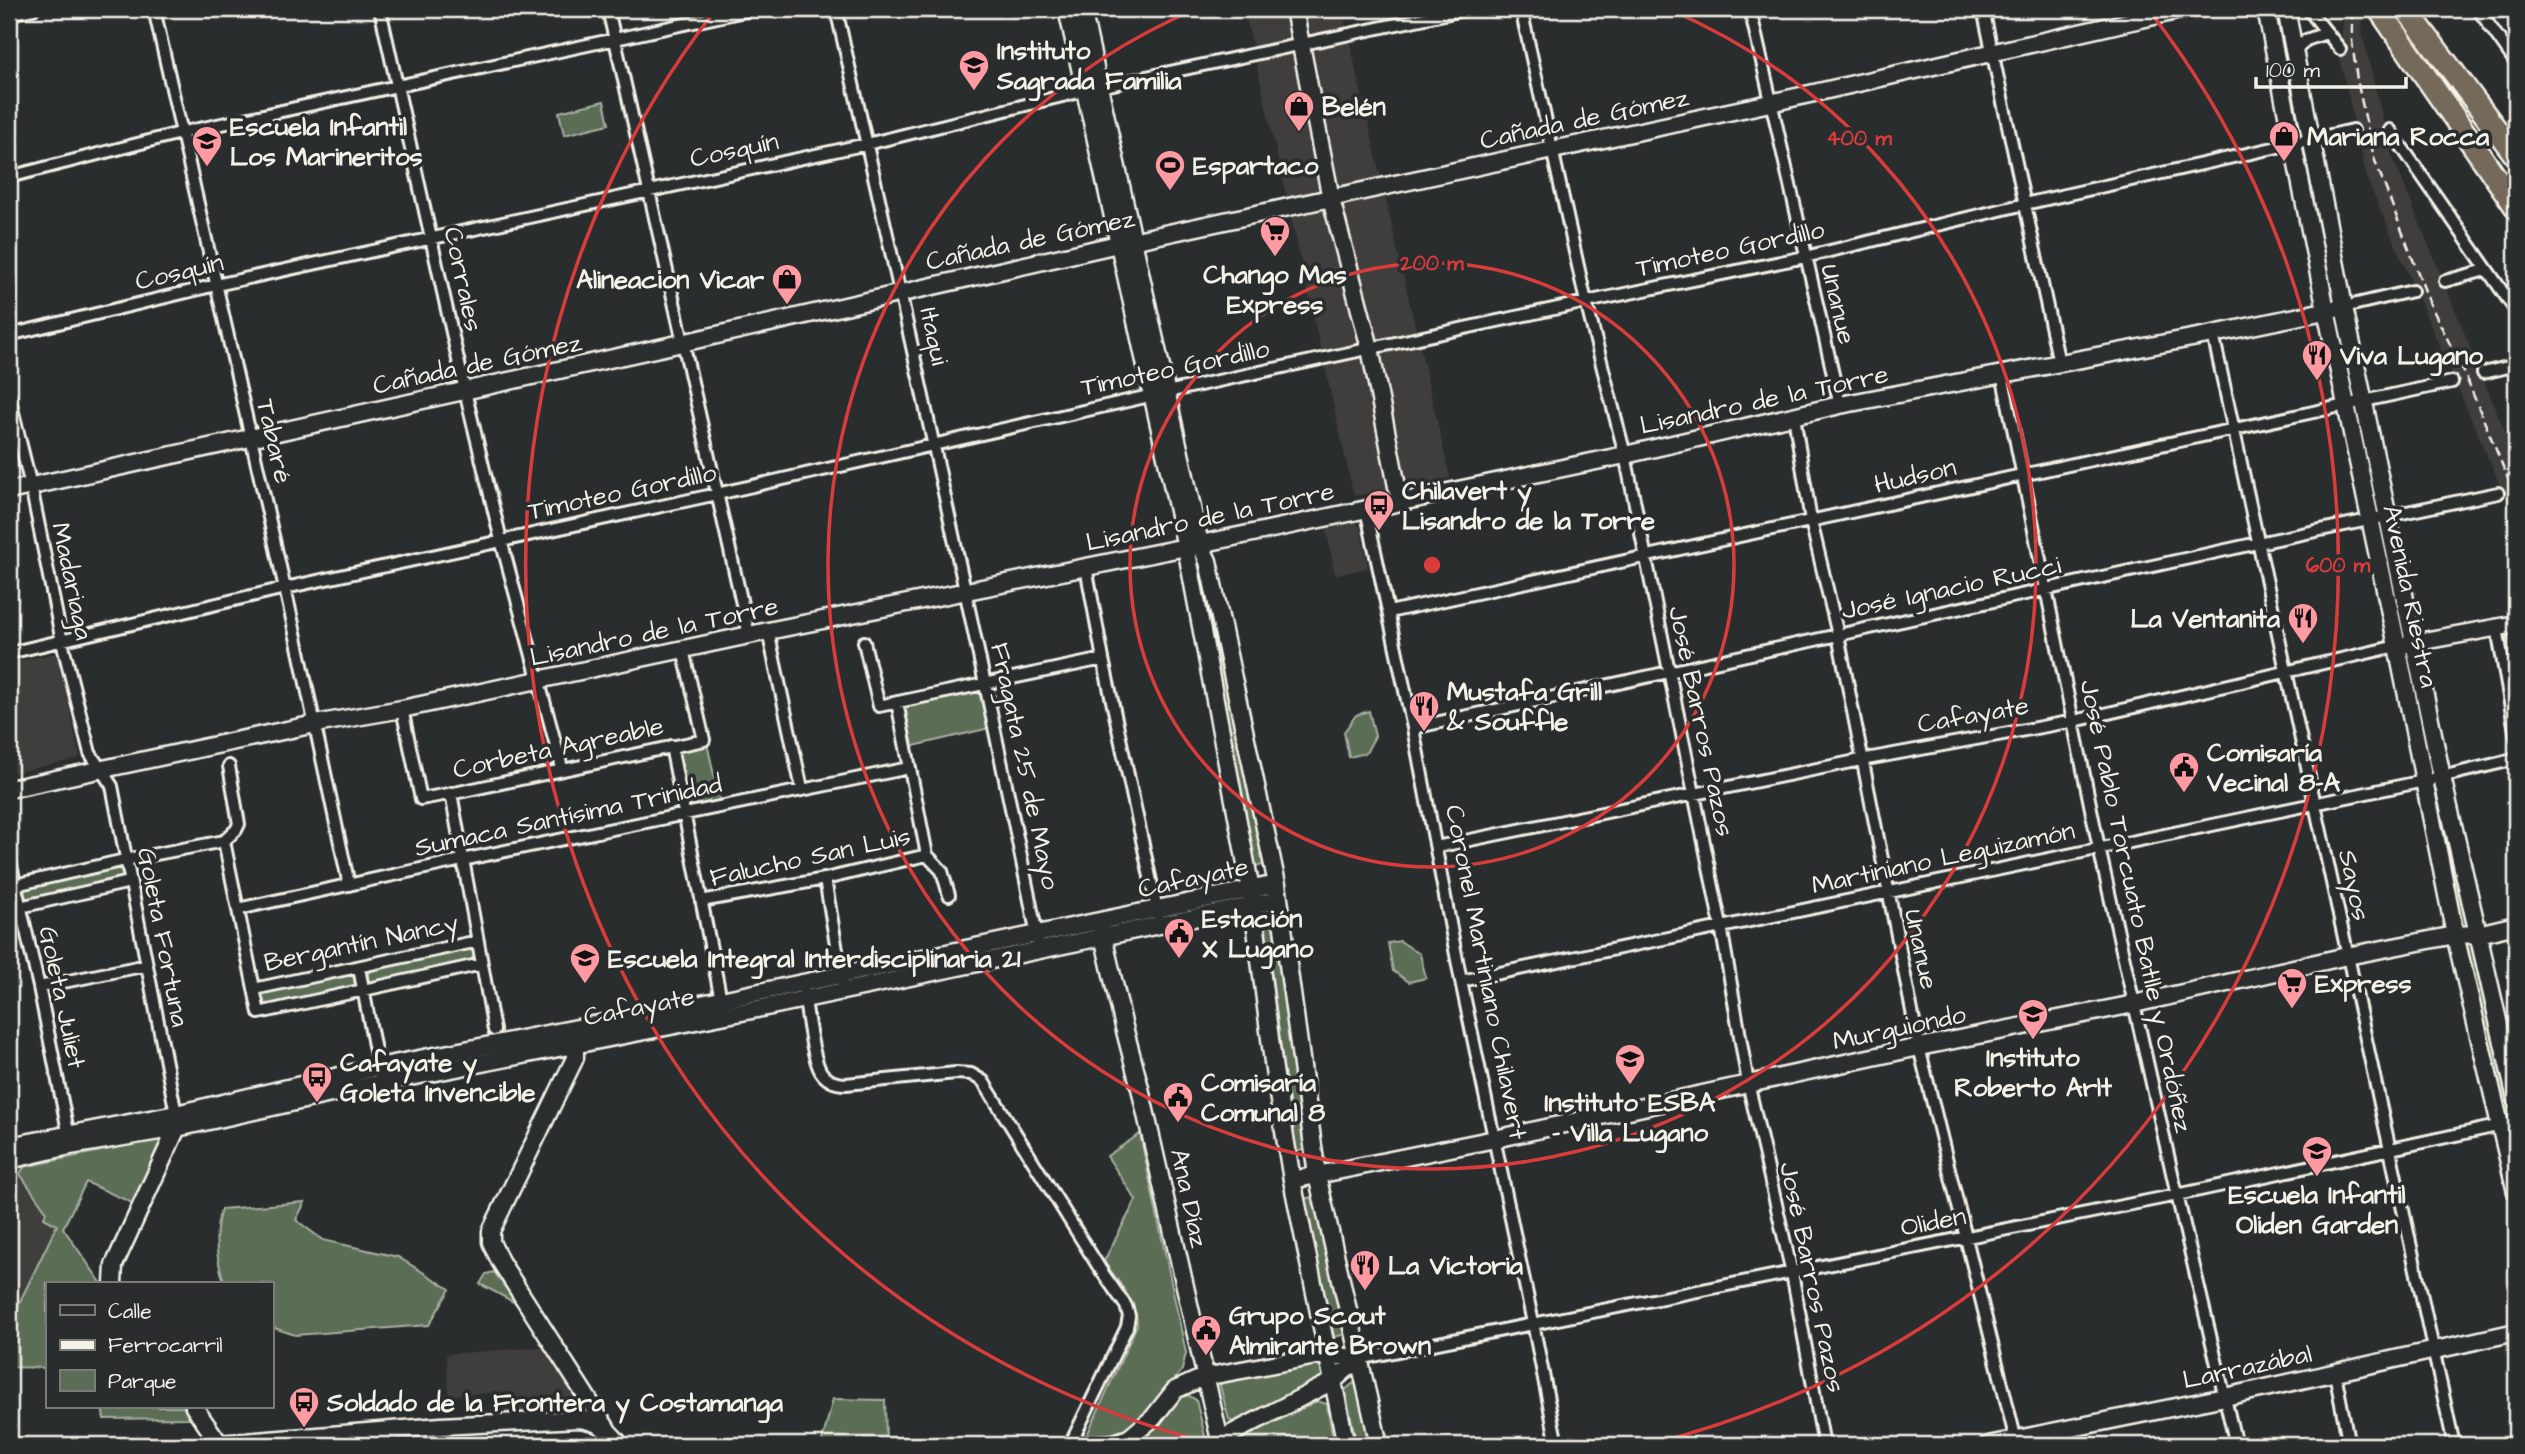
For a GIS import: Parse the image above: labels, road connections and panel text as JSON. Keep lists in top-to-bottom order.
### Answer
{
  "streets": {
    "street": [
      "Cañada de Gómez",
      "Cosquín",
      "Timoteo Gordillo",
      "Corrales",
      "Unanue",
      "Itaqui",
      "Lisandro de la Torre",
      "Tabaré",
      "Hudson",
      "Madariaga",
      "José Ignacio Rucci",
      "Avenida Riestra",
      "Cafayate",
      "José Barros Pazos",
      "Corbeta Agreable",
      "Fragata 25 de Mayo",
      "Sumaca Santísima Trinidad",
      "Falucho San Luis",
      "Martiniano Leguizamón",
      "Sayos",
      "José Pablo Torcuato Batlle y Ordóñez",
      "Goleta Fortuna",
      "Bergantín Nancy",
      "Coronel Martiniano Chilavert",
      "Goleta Juliet",
      "Murguiondo",
      "Ana Díaz",
      "Oliden",
      "Larrazábal"
    ]
  },
  "crossings": [
    ["Cañada de Gómez", "Corrales"],
    ["Cañada de Gómez", "Unanue"],
    ["Cañada de Gómez", "Itaqui"],
    ["Cañada de Gómez", "Tabaré"],
    ["Cañada de Gómez", "Madariaga"],
    ["Cañada de Gómez", "José Barros Pazos"],
    ["Cosquín", "Corrales"],
    ["Cosquín", "Itaqui"],
    ["Cosquín", "Tabaré"],
    ["Timoteo Gordillo", "Corrales"],
    ["Timoteo Gordillo", "Unanue"],
    ["Timoteo Gordillo", "Itaqui"],
    ["Timoteo Gordillo", "Tabaré"],
    ["Timoteo Gordillo", "Madariaga"],
    ["Timoteo Gordillo", "Avenida Riestra"],
    ["Timoteo Gordillo", "José Barros Pazos"],
    ["Corrales", "Lisandro de la Torre"],
    ["Corrales", "Corbeta Agreable"],
    ["Unanue", "Lisandro de la Torre"],
    ["Unanue", "Hudson"],
    ["Unanue", "José Ignacio Rucci"],
    ["Unanue", "Cafayate"],
    ["Unanue", "Martiniano Leguizamón"],
    ["Unanue", "Murguiondo"],
    ["Unanue", "Oliden"],
    ["Unanue", "Larrazábal"],
    ["Itaqui", "Lisandro de la Torre"],
    ["Itaqui", "Fragata 25 de Mayo"],
    ["Lisandro de la Torre", "Tabaré"],
    ["Lisandro de la Torre", "Madariaga"],
    ["Lisandro de la Torre", "Avenida Riestra"],
    ["Lisandro de la Torre", "José Barros Pazos"],
    ["Lisandro de la Torre", "Corbeta Agreable"],
    ["Lisandro de la Torre", "Fragata 25 de Mayo"],
    ["Lisandro de la Torre", "Sayos"],
    ["Lisandro de la Torre", "José Pablo Torcuato Batlle y Ordóñez"],
    ["Lisandro de la Torre", "Goleta Fortuna"],
    ["Lisandro de la Torre", "Coronel Martiniano Chilavert"],
    ["Tabaré", "Sumaca Santísima Trinidad"],
    ["Hudson", "Avenida Riestra"],
    ["Hudson", "José Barros Pazos"],
    ["Hudson", "Sayos"],
    ["Hudson", "José Pablo Torcuato Batlle y Ordóñez"],
    ["Hudson", "Coronel Martiniano Chilavert"],
    ["Madariaga", "Goleta Fortuna"],
    ["José Ignacio Rucci", "Avenida Riestra"],
    ["José Ignacio Rucci", "José Barros Pazos"],
    ["José Ignacio Rucci", "Sayos"],
    ["José Ignacio Rucci", "José Pablo Torcuato Batlle y Ordóñez"],
    ["José Ignacio Rucci", "Coronel Martiniano Chilavert"],
    ["Avenida Riestra", "Cafayate"],
    ["Avenida Riestra", "Martiniano Leguizamón"],
    ["Avenida Riestra", "Murguiondo"],
    ["Avenida Riestra", "Oliden"],
    ["Cafayate", "José Barros Pazos"],
    ["Cafayate", "Fragata 25 de Mayo"],
    ["Cafayate", "Sayos"],
    ["Cafayate", "José Pablo Torcuato Batlle y Ordóñez"],
    ["Cafayate", "Goleta Fortuna"],
    ["Cafayate", "Coronel Martiniano Chilavert"],
    ["Cafayate", "Goleta Juliet"],
    ["Cafayate", "Ana Díaz"],
    ["José Barros Pazos", "Martiniano Leguizamón"],
    ["José Barros Pazos", "Murguiondo"],
    ["José Barros Pazos", "Oliden"],
    ["Martiniano Leguizamón", "Sayos"],
    ["Martiniano Leguizamón", "José Pablo Torcuato Batlle y Ordóñez"],
    ["Martiniano Leguizamón", "Coronel Martiniano Chilavert"],
    ["Sayos", "Murguiondo"],
    ["Sayos", "Oliden"],
    ["Sayos", "Larrazábal"],
    ["José Pablo Torcuato Batlle y Ordóñez", "Murguiondo"],
    ["José Pablo Torcuato Batlle y Ordóñez", "Oliden"],
    ["José Pablo Torcuato Batlle y Ordóñez", "Larrazábal"],
    ["Coronel Martiniano Chilavert", "Murguiondo"],
    ["Coronel Martiniano Chilavert", "Oliden"]
  ],
  "places": {
    "school or university": [
      "Instituto Sagrada Familia",
      "Escuela Infantil Los Marineritos",
      "Escuela Integral Interdisciplinaria 21",
      "Instituto Roberto Arlt",
      "Instituto ESBA - Villa Lugano",
      "Escuela Infantil Oliden Garden"
    ],
    "shop": ["Belén", "Mariana Rocca", "Alineacion Vicar"],
    "sports": ["Espartaco"],
    "supermarket": ["Chango Mas Express", "Express"],
    "restaurant": [
      "Viva Lugano",
      "La Ventanita",
      "Mustafa Grill & Souffle",
      "La Victoria"
    ],
    "bus stop": ["Chilavert y Lisandro de la Torre", "Cafayate y Goleta Invencible", "Soldado de la Frontera y Costamanga"],
    "public building": [
      "Comisaría Vecinal 8-A",
      "Estación X Lugano",
      "Comisaría Comunal 8",
      "Grupo Scout Almirante Brown"
    ]
  },
  "legend": ["Calle", "Ferrocarril", "Parque"],
  "scale_bar": "100 m",
  "rings": ["400 m", "200 m", "600 m"]
}
